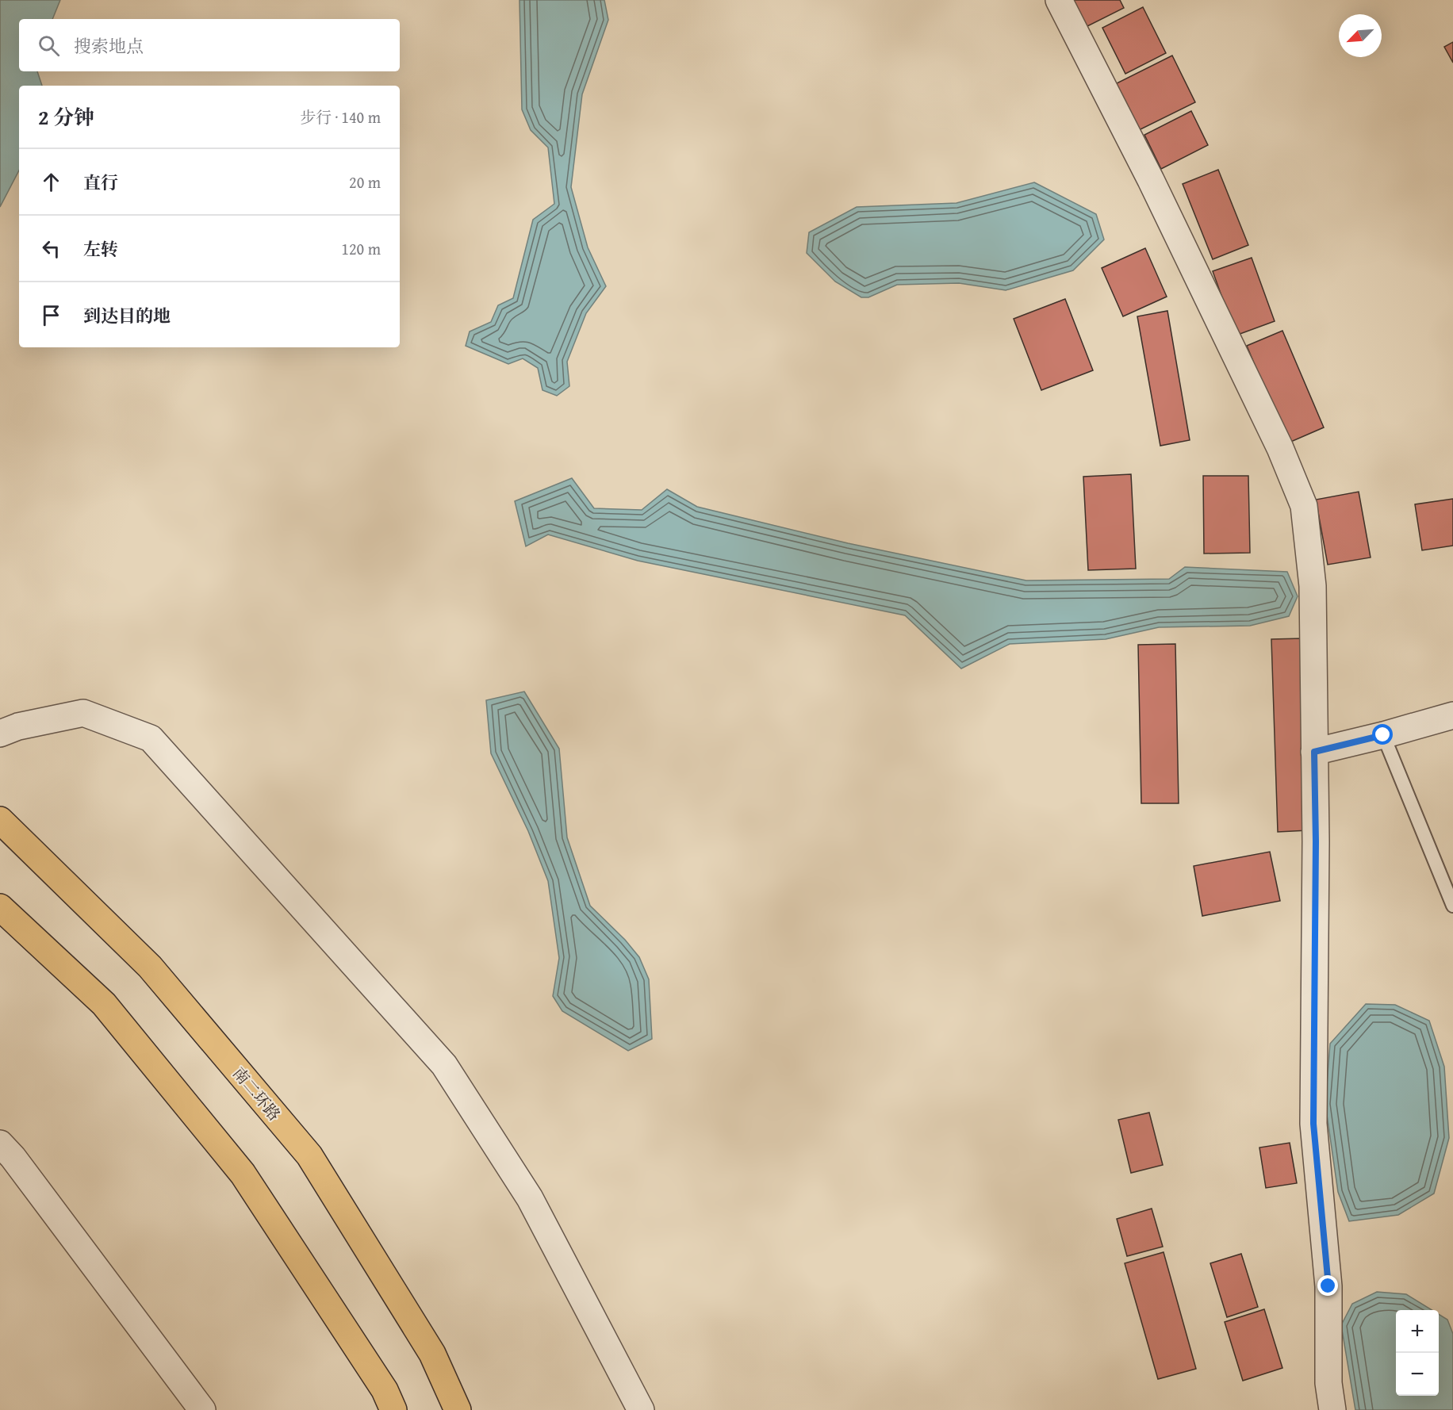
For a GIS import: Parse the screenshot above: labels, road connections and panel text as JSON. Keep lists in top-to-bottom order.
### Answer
{
  "streets": {
    "main road": ["南二环路"]
  },
  "north": "bottom left",
  "page": {
    "search": "搜索地点",
    "heading": ["2 分钟", "步行 · 140 m"],
    "list": [
      ["直行", "20 m"],
      ["左转", "120 m"],
      "到达目的地"
    ],
    "map_buttons": ["+", "−"]
  }
}
